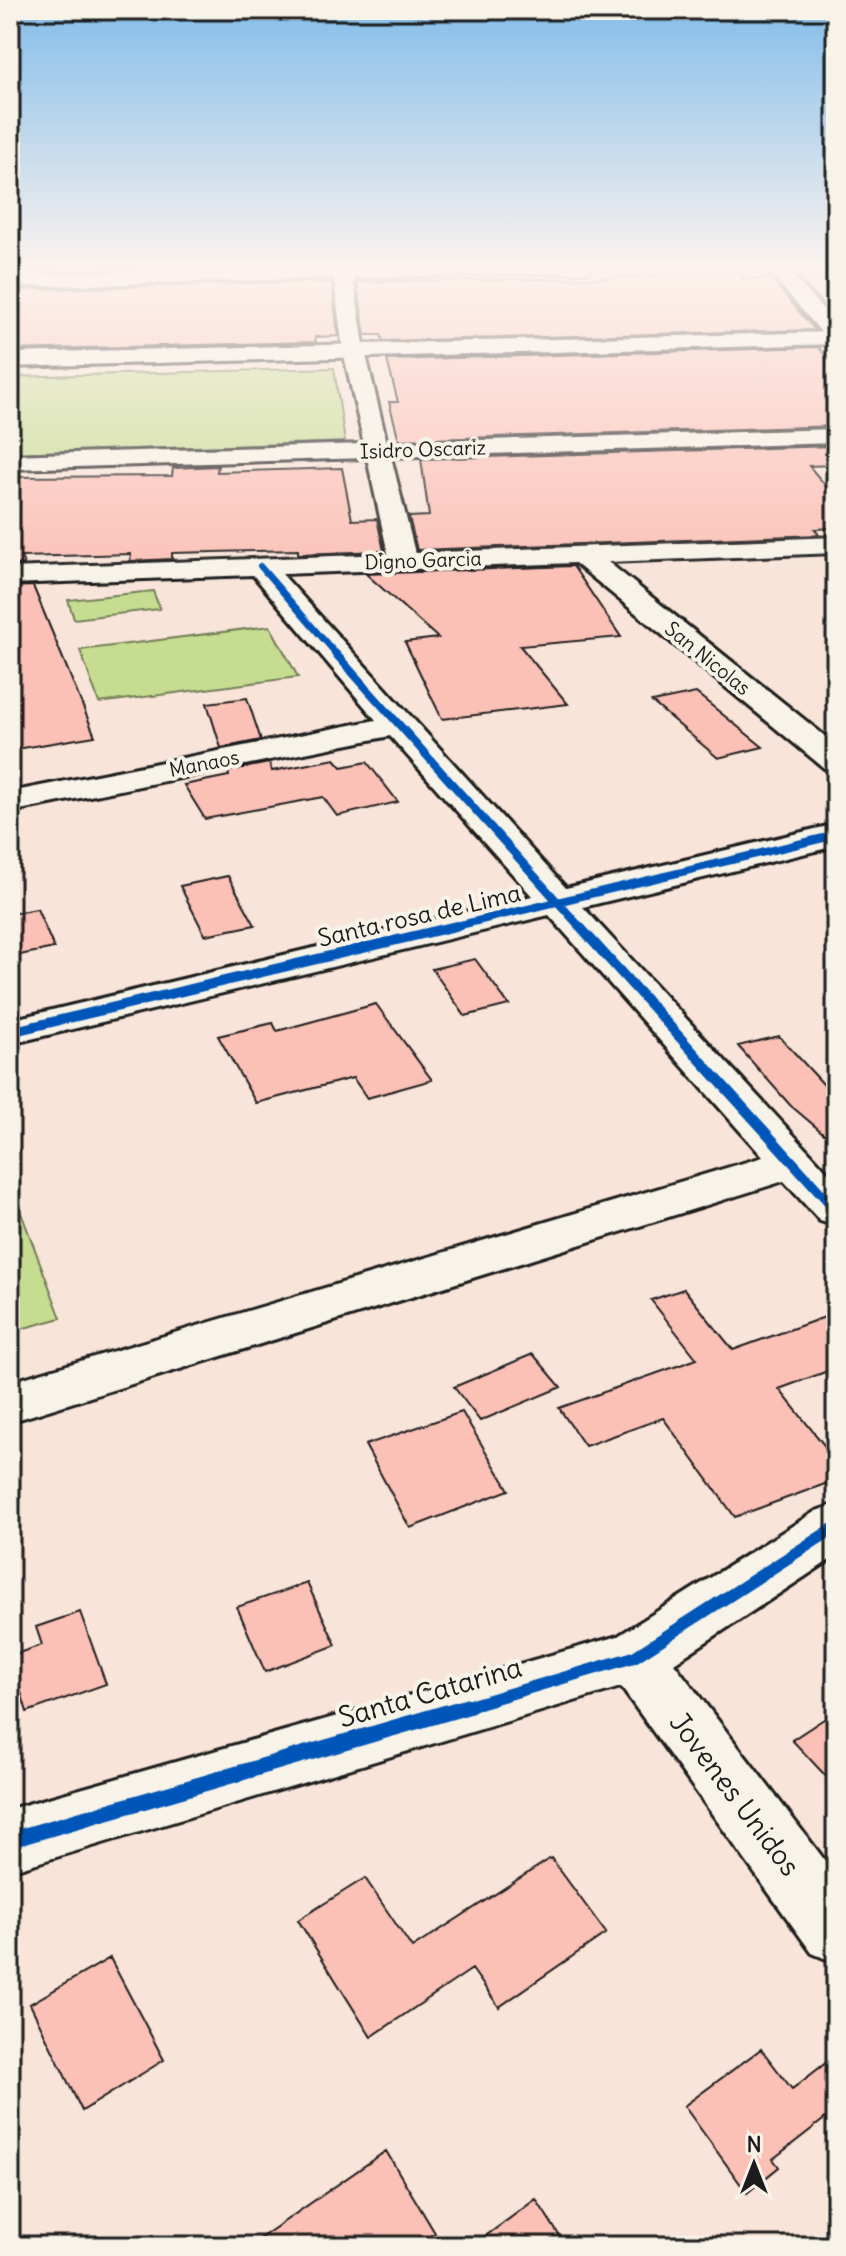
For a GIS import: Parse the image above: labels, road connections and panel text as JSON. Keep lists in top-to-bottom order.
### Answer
{
  "streets": {
    "street": [
      "Isidro Oscariz",
      "Digno Garcia",
      "San Nicolas",
      "Manaos",
      "Santa rosa de Lima",
      "Santa Catarina",
      "Jovenes Unidos"
    ]
  },
  "crossings": [
    ["Digno Garcia", "San Nicolas"],
    ["Santa Catarina", "Jovenes Unidos"]
  ],
  "north": "top"
}
